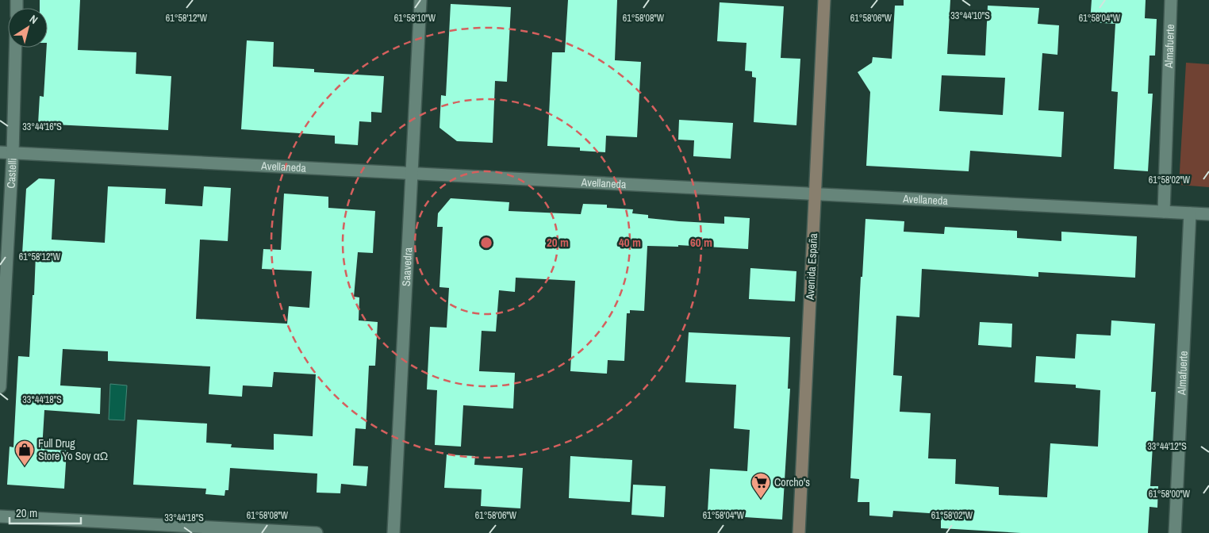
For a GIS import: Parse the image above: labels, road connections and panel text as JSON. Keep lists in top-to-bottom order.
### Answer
{
  "streets": {
    "main road": ["Avenida España"],
    "street": [
      "Almafuerte",
      "Avellaneda",
      "Castelli",
      "Saavedra"
    ]
  },
  "crossings": [
    ["Almafuerte", "Avellaneda"],
    ["Avellaneda", "Castelli"],
    ["Avellaneda", "Saavedra"],
    ["Avellaneda", "Avenida España"]
  ],
  "places": {
    "shop": ["Full Drug Store Yo Soy αΩ"],
    "supermarket": ["Corcho's"]
  },
  "scale_bar": "20 m",
  "north": "top right",
  "coordinates": [
    "33°44'10\"S",
    "61°58'12\"W",
    "61°58'10\"W",
    "61°58'08\"W",
    "61°58'06\"W",
    "61°58'04\"W",
    "33°44'16\"S",
    "61°58'02\"W",
    "33°44'18\"S",
    "33°44'12\"S",
    "61°58'00\"W"
  ],
  "rings": ["20 m", "40 m", "60 m"]
}
